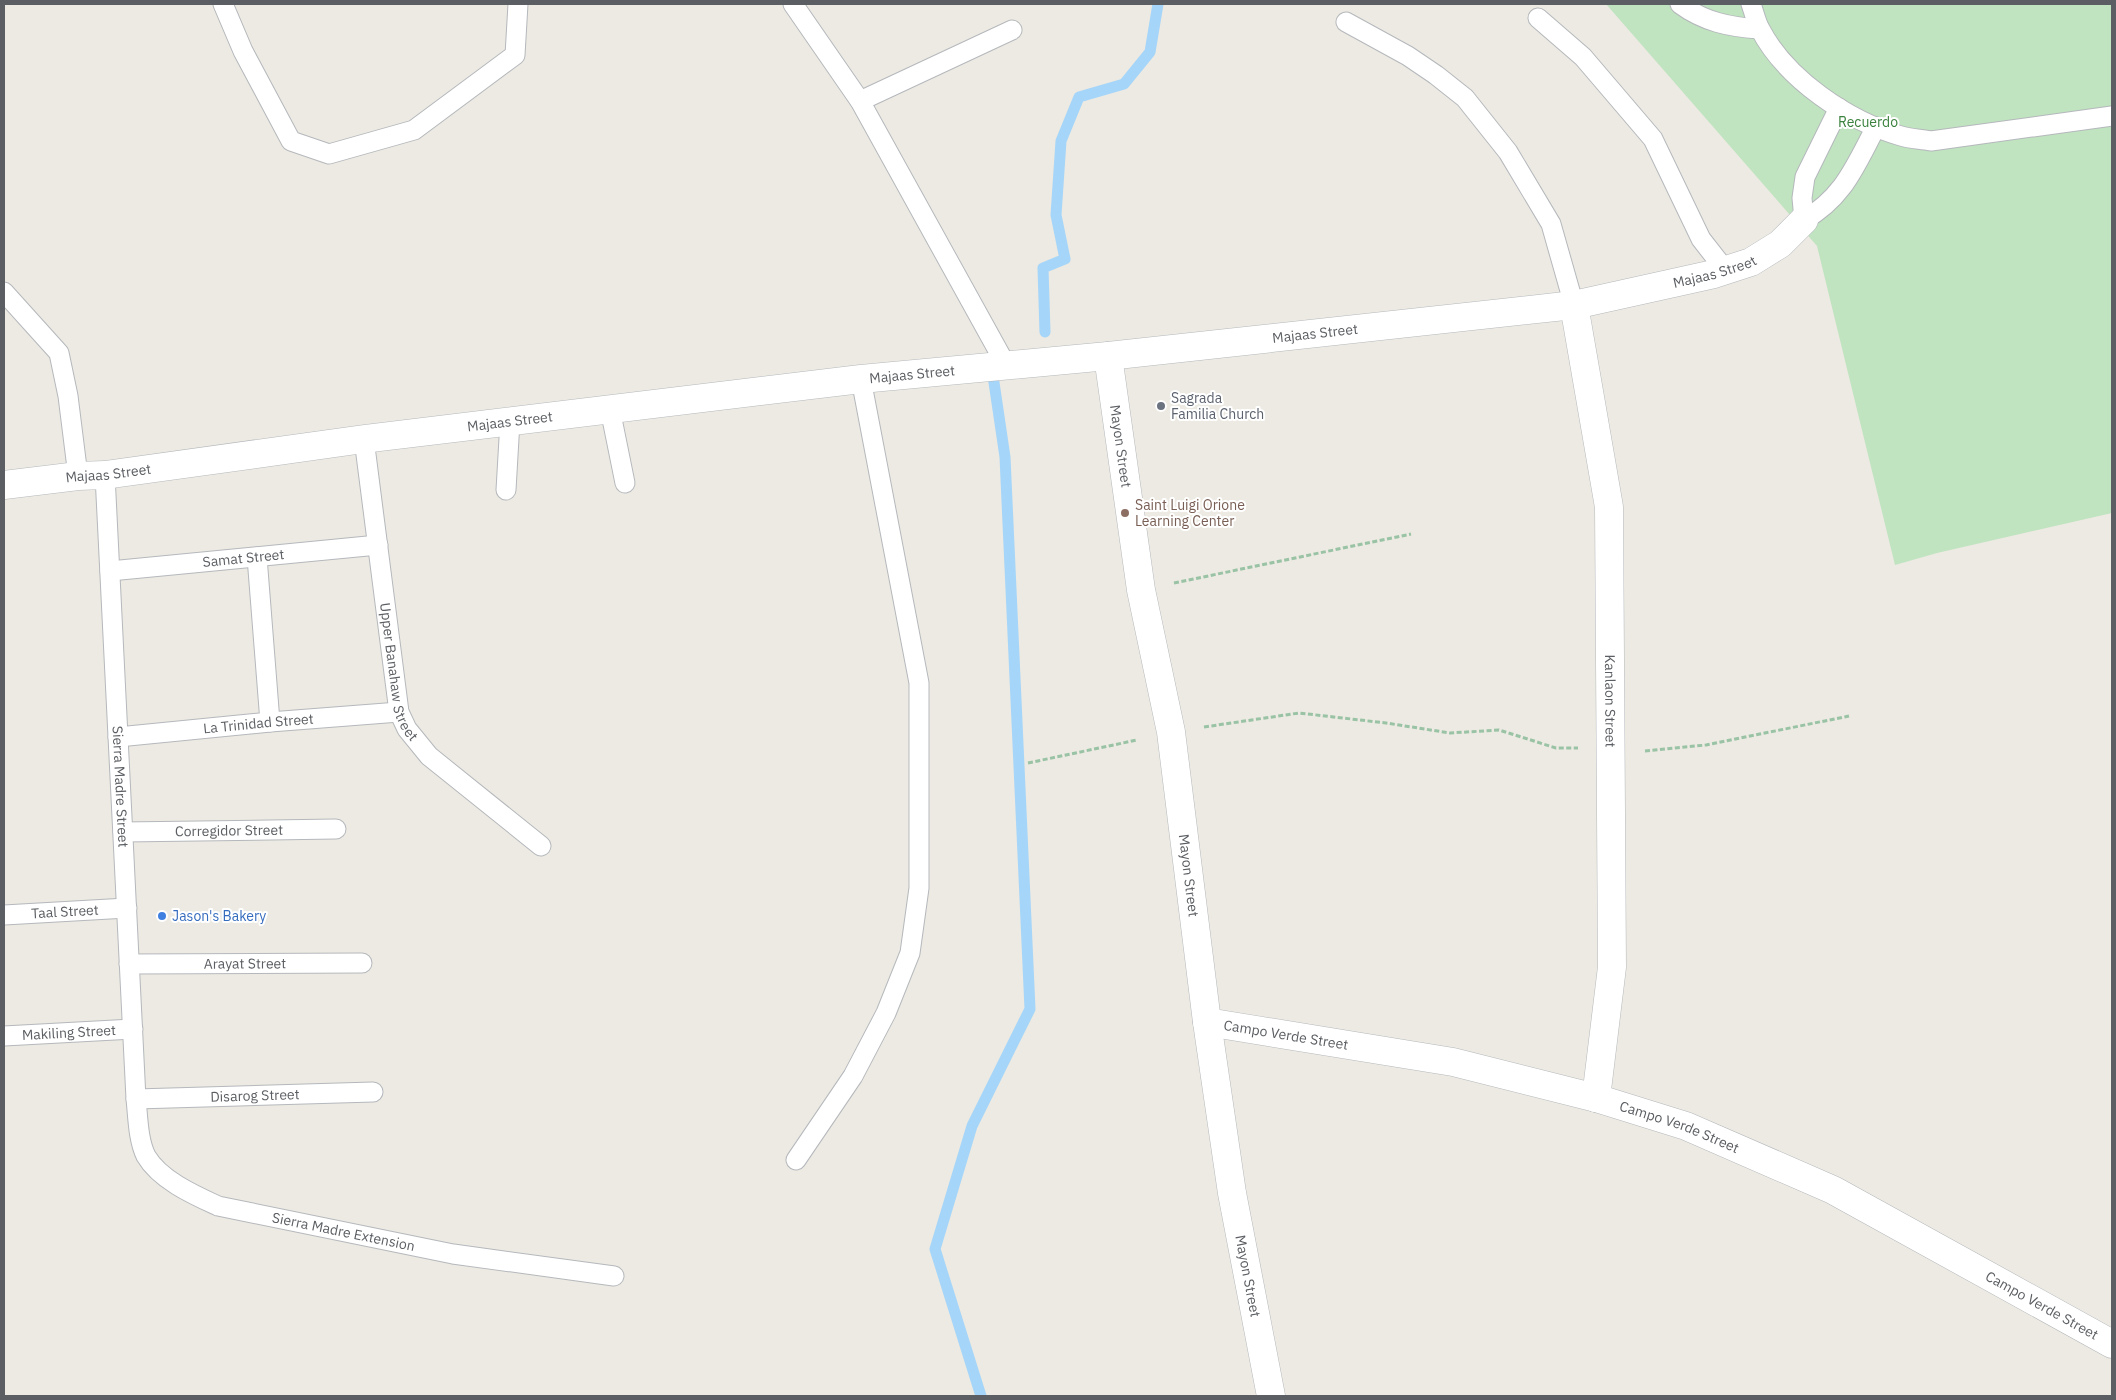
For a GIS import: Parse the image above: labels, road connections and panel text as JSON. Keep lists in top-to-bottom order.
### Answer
{
  "streets": {
    "street": [
      "Majaas Street",
      "Mayon Street",
      "Kanlaon Street",
      "Campo Verde Street"
    ],
    "lane": [
      "Samat Street",
      "Upper Banahaw Street",
      "La Trinidad Street",
      "Sierra Madre Street",
      "Corregidor Street",
      "Taal Street",
      "Arayat Street",
      "Makiling Street",
      "Disarog Street",
      "Sierra Madre Extension"
    ]
  },
  "crossings": [
    ["Majaas Street", "Mayon Street"],
    ["Majaas Street", "Upper Banahaw Street"],
    ["Majaas Street", "Kanlaon Street"],
    ["Majaas Street", "Sierra Madre Street"],
    ["Mayon Street", "Campo Verde Street"],
    ["Samat Street", "Upper Banahaw Street"],
    ["Samat Street", "Sierra Madre Street"],
    ["Upper Banahaw Street", "La Trinidad Street"],
    ["Kanlaon Street", "Campo Verde Street"],
    ["La Trinidad Street", "Sierra Madre Street"],
    ["Sierra Madre Street", "Corregidor Street"],
    ["Sierra Madre Street", "Taal Street"],
    ["Sierra Madre Street", "Arayat Street"],
    ["Sierra Madre Street", "Makiling Street"],
    ["Sierra Madre Street", "Disarog Street"],
    ["Sierra Madre Street", "Sierra Madre Extension"],
    ["Disarog Street", "Sierra Madre Extension"]
  ],
  "parks": ["Recuerdo"],
  "places": ["Sagrada Familia Church", "Saint Luigi Orione Learning Center", "Jason's Bakery"]
}
